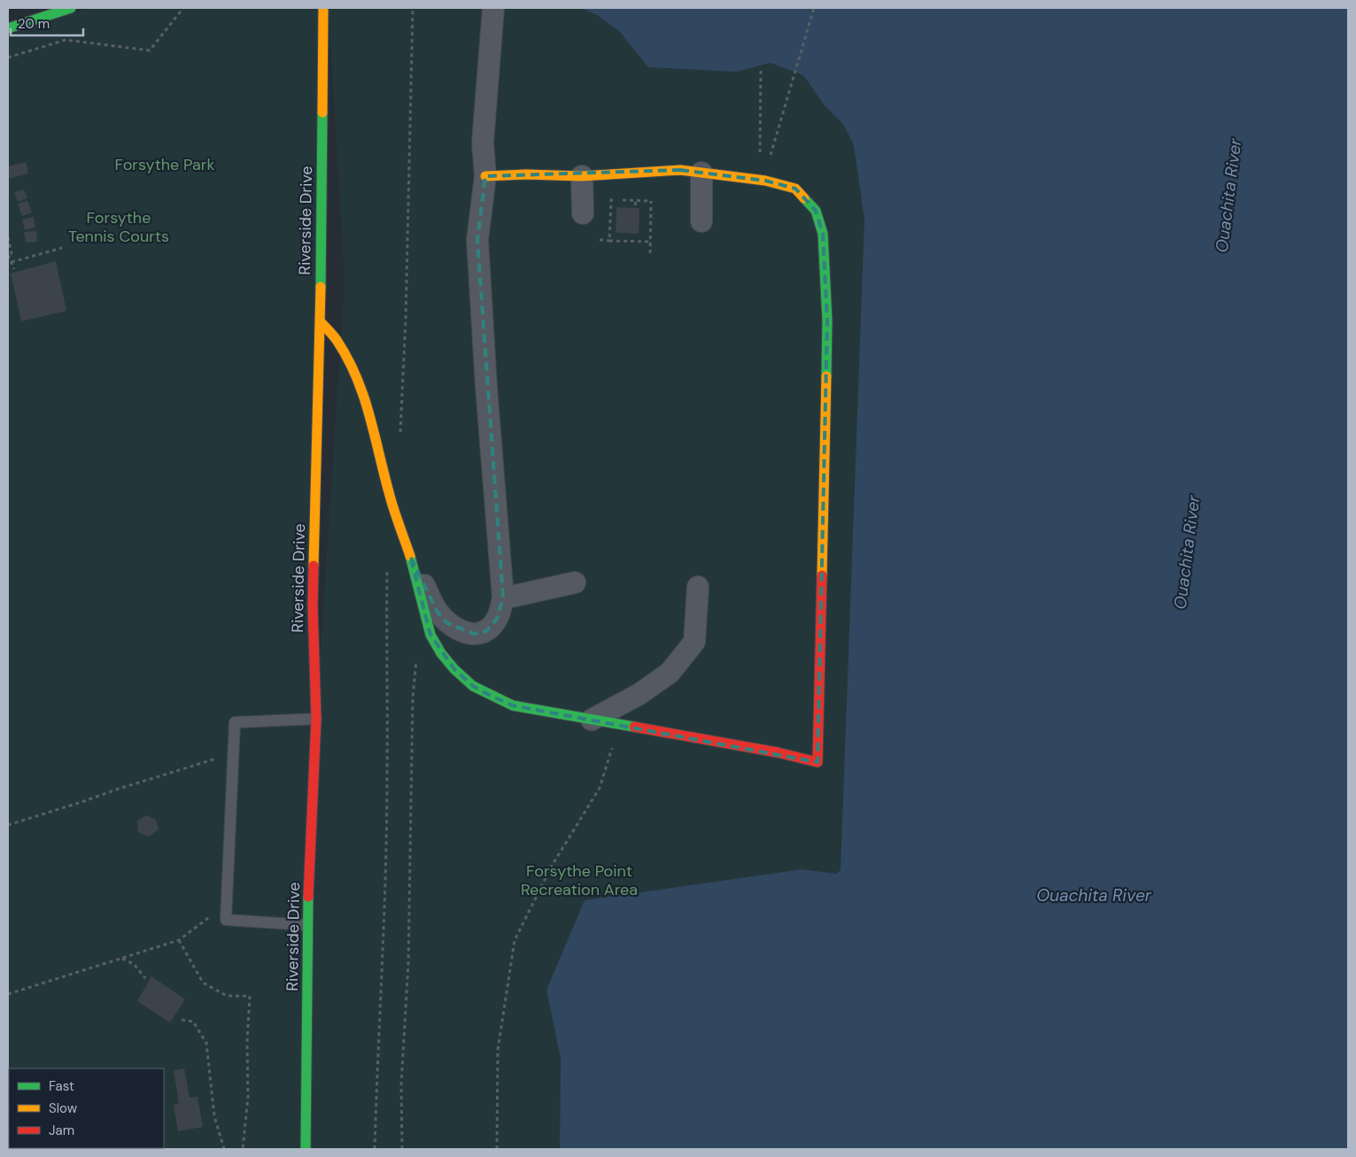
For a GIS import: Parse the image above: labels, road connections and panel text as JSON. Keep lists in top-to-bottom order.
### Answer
{
  "streets": {
    "street": ["Riverside Drive"]
  },
  "water": ["Ouachita River"],
  "parks": ["Forsythe Park", "Forsythe Tennis Courts", "Forsythe Point Recreation Area"],
  "legend": ["Fast", "Slow", "Jam"],
  "scale_bar": "20 m"
}
